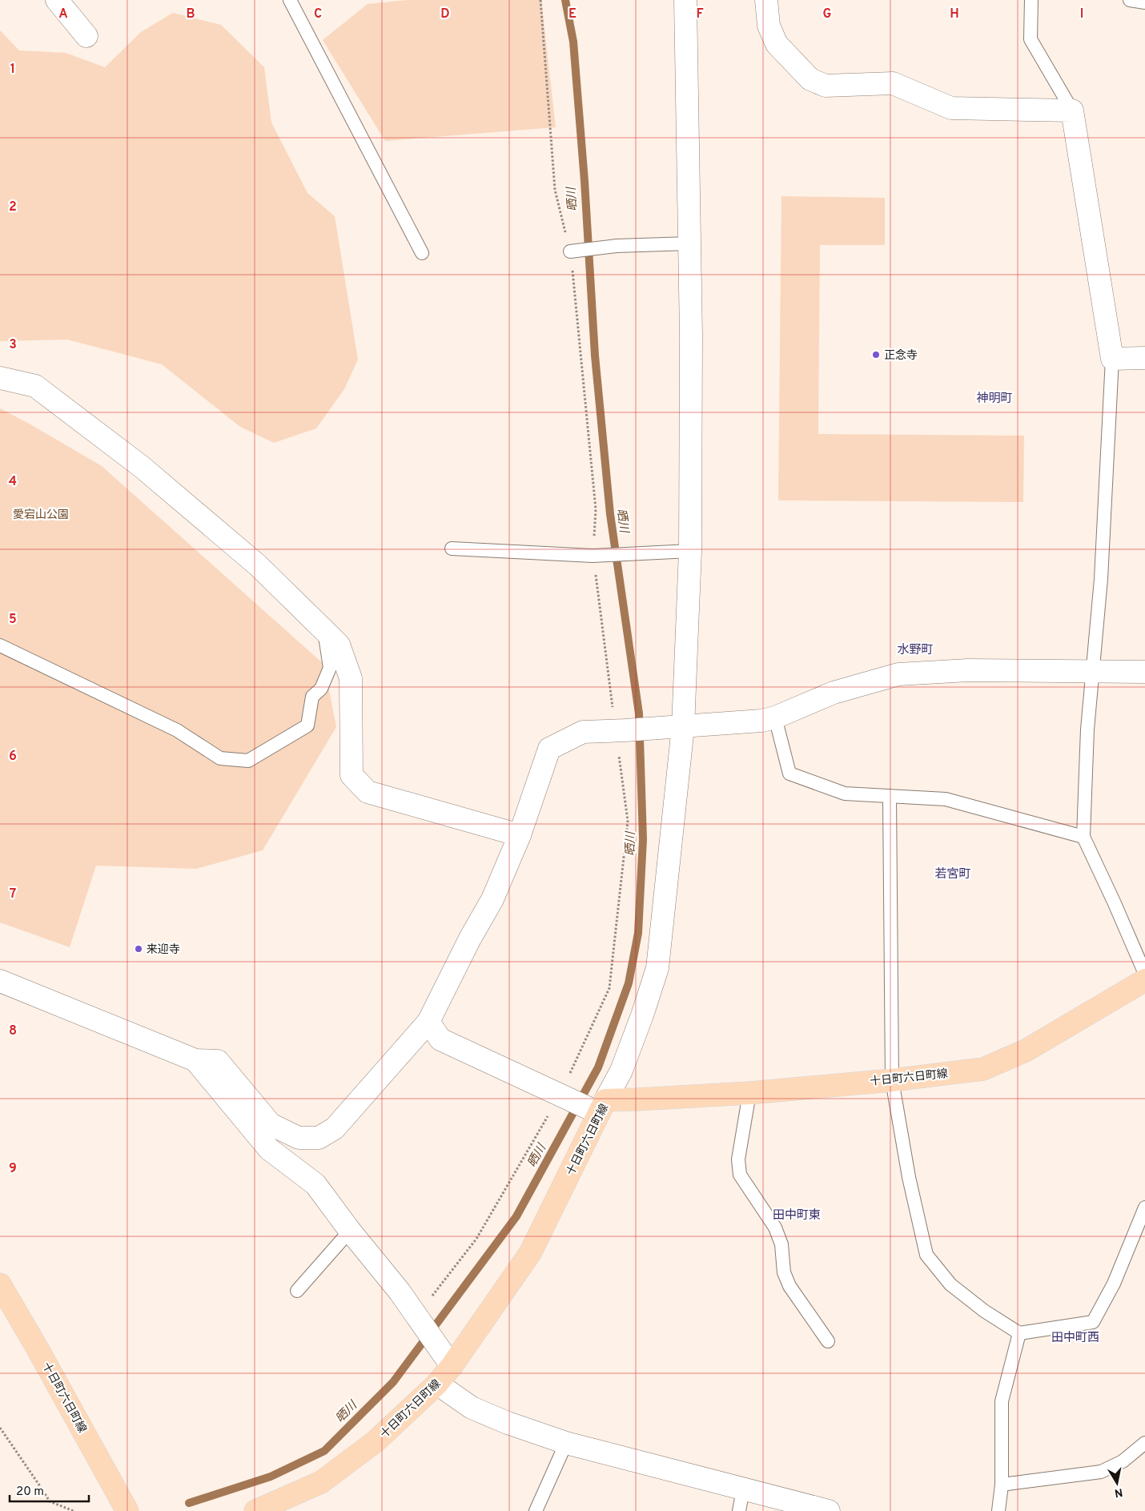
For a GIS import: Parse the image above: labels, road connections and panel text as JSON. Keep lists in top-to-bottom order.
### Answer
{
  "streets": {
    "main road": ["十日町六日町線"]
  },
  "districts": [
    "神明町",
    "水野町",
    "若宮町",
    "田中町東",
    "田中町西"
  ],
  "water": ["晒川"],
  "parks": ["愛宕山公園"],
  "places": ["正念寺", "来迎寺"],
  "scale_bar": "20 m",
  "north": "bottom",
  "grid": {
    "columns": [
      "A",
      "B",
      "C",
      "D",
      "E",
      "F",
      "G",
      "H",
      "I"
    ],
    "rows": [
      "1",
      "2",
      "3",
      "4",
      "5",
      "6",
      "7",
      "8",
      "9"
    ]
  }
}
